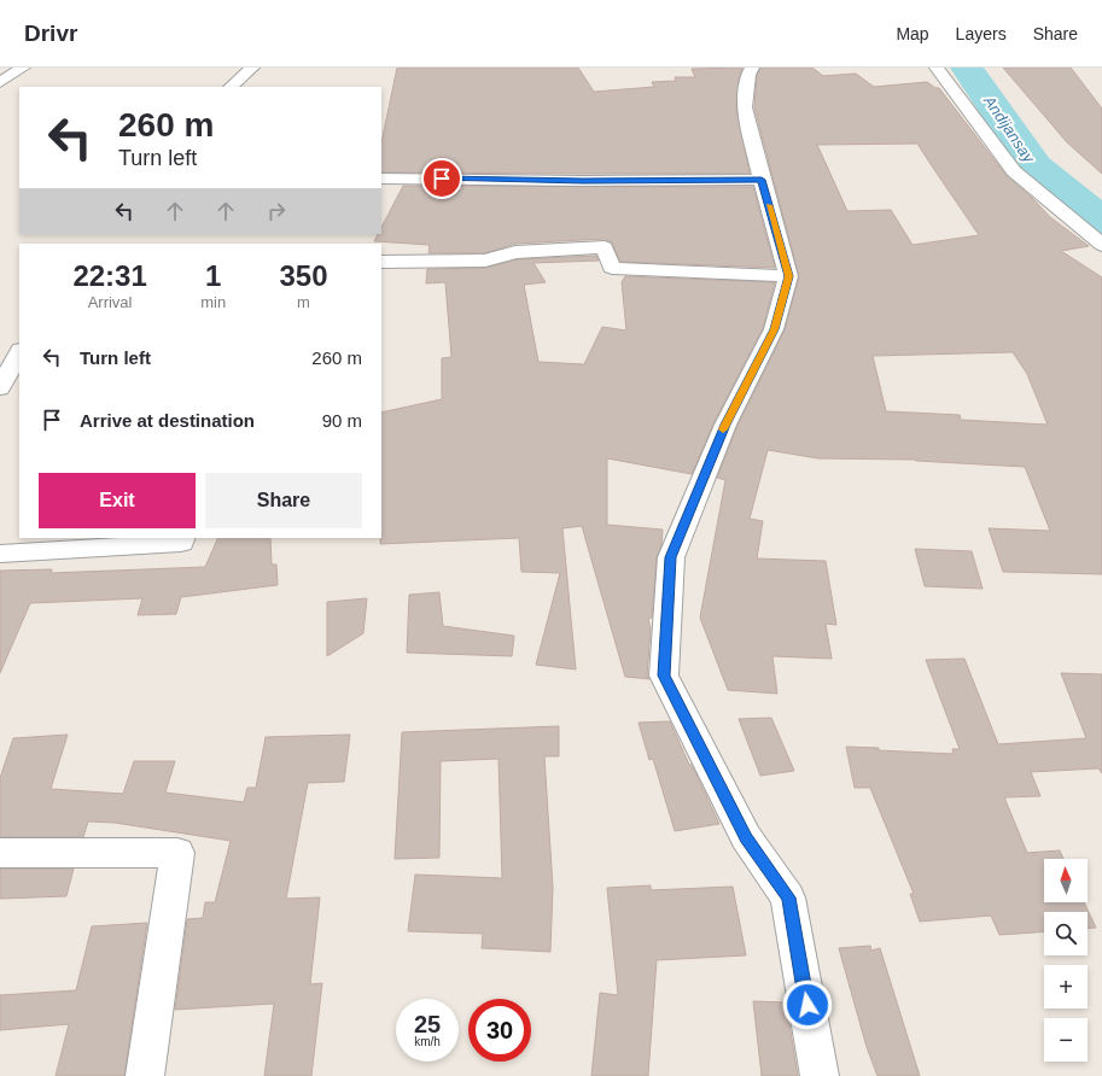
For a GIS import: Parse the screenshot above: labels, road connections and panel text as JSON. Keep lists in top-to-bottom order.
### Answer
{
  "water": ["Andijansay"],
  "north": "top",
  "page": {
    "header": "Drivr",
    "nav": ["Map", "Layers", "Share"],
    "turn": ["260 m", "Turn left"],
    "eta": [
      "22:31",
      "Arrival",
      "1",
      "min",
      "350",
      "m"
    ],
    "list": [
      {
        "name": "Turn left",
        "value": "260 m"
      },
      {
        "name": "Arrive at destination",
        "value": "90 m"
      }
    ],
    "buttons": ["Exit", "Share"],
    "map_buttons": ["+", "−"],
    "speed": "25 km/h",
    "limit": "30"
  }
}
